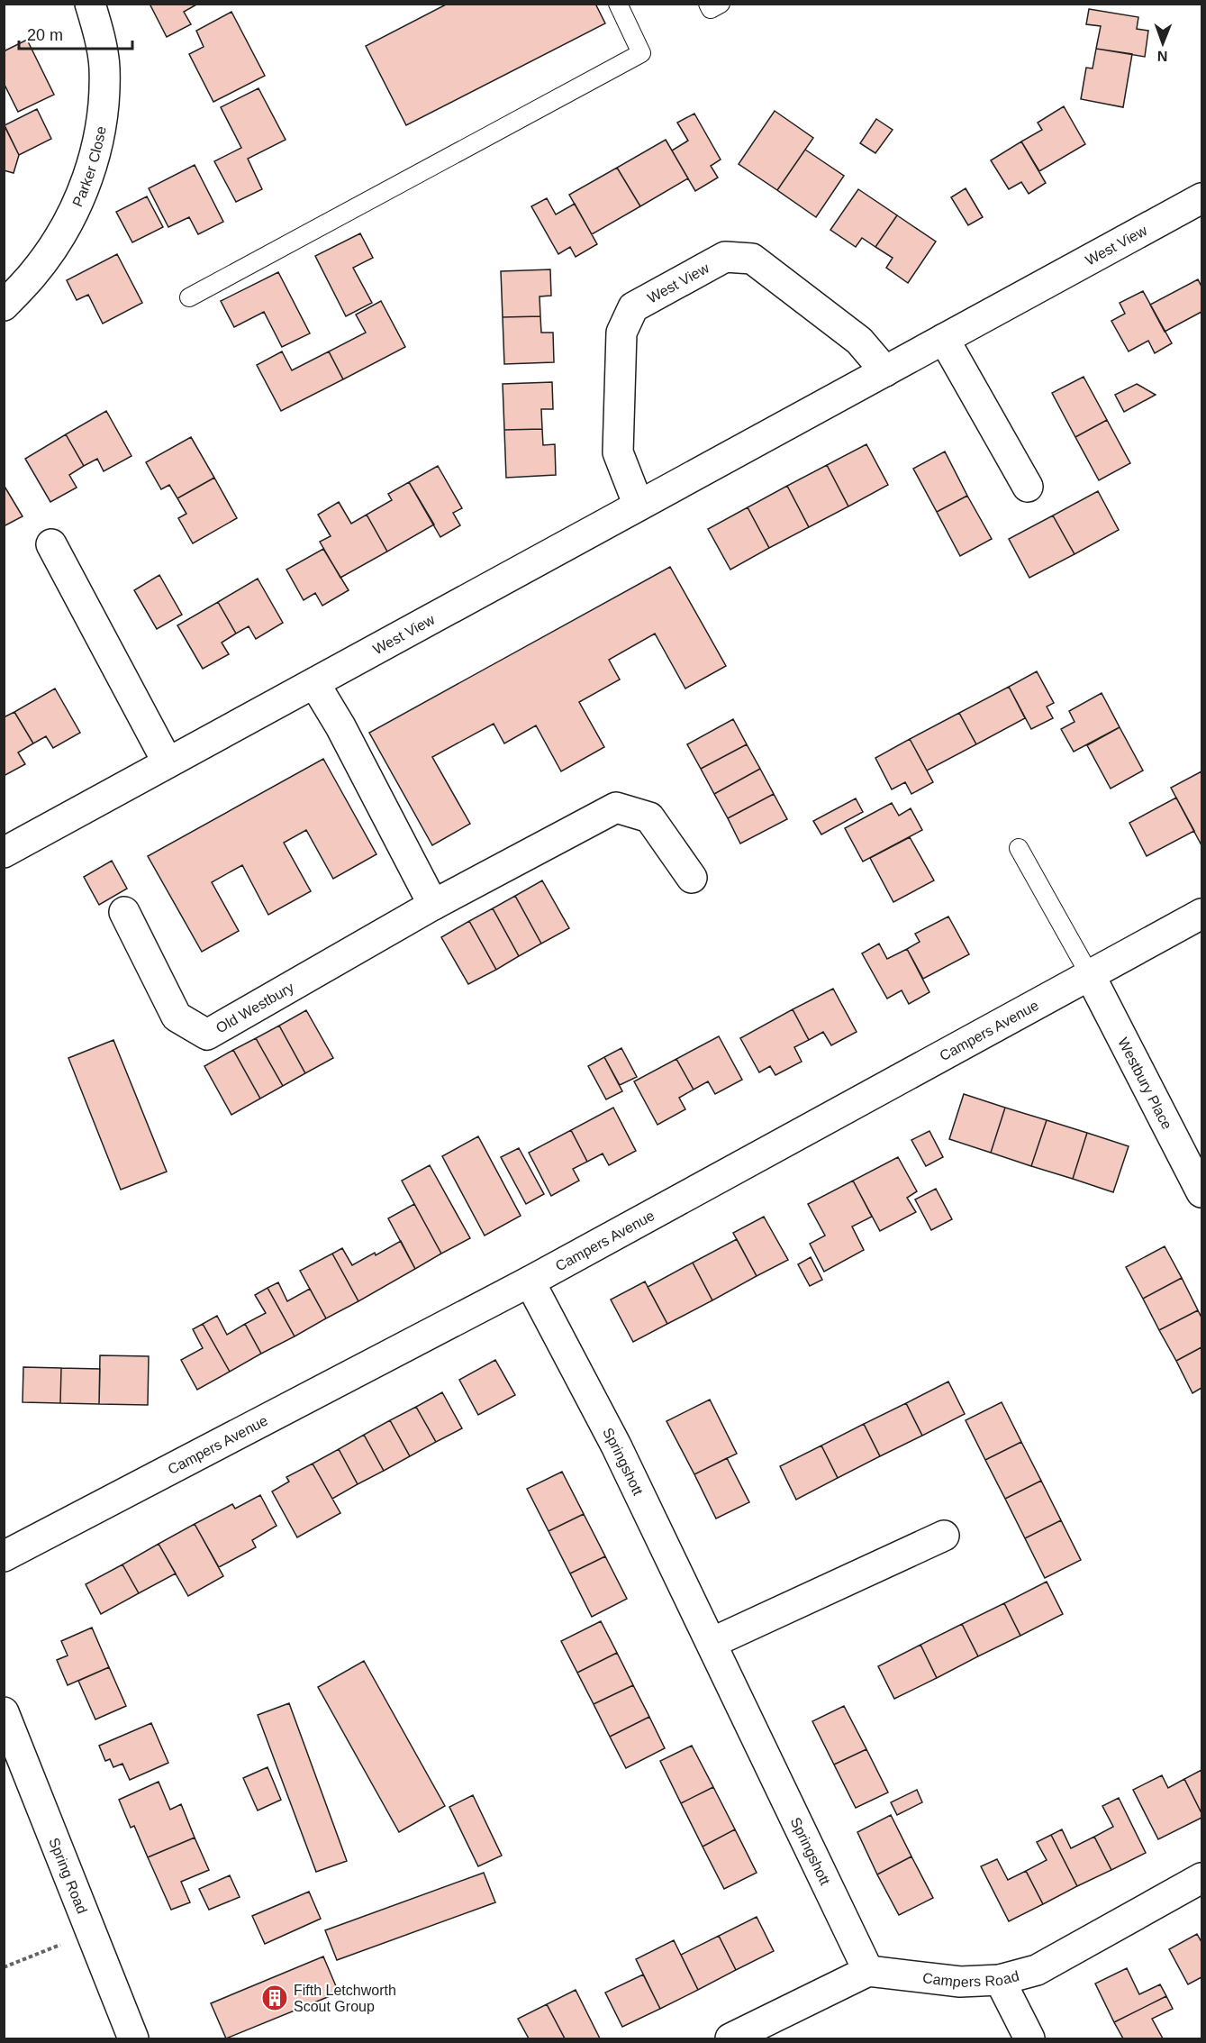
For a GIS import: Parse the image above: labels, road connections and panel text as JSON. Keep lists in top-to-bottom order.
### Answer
{
  "streets": {
    "street": [
      "Parker Close",
      "West View",
      "Old Westbury",
      "Campers Avenue",
      "Westbury Place",
      "Springshott",
      "Spring Road",
      "Campers Road"
    ]
  },
  "crossings": [
    ["Campers Avenue", "Westbury Place"],
    ["Campers Avenue", "Springshott"],
    ["Springshott", "Campers Road"]
  ],
  "places": {
    "building": ["Fifth Letchworth Scout Group"]
  },
  "scale_bar": "20 m",
  "north": "bottom"
}
